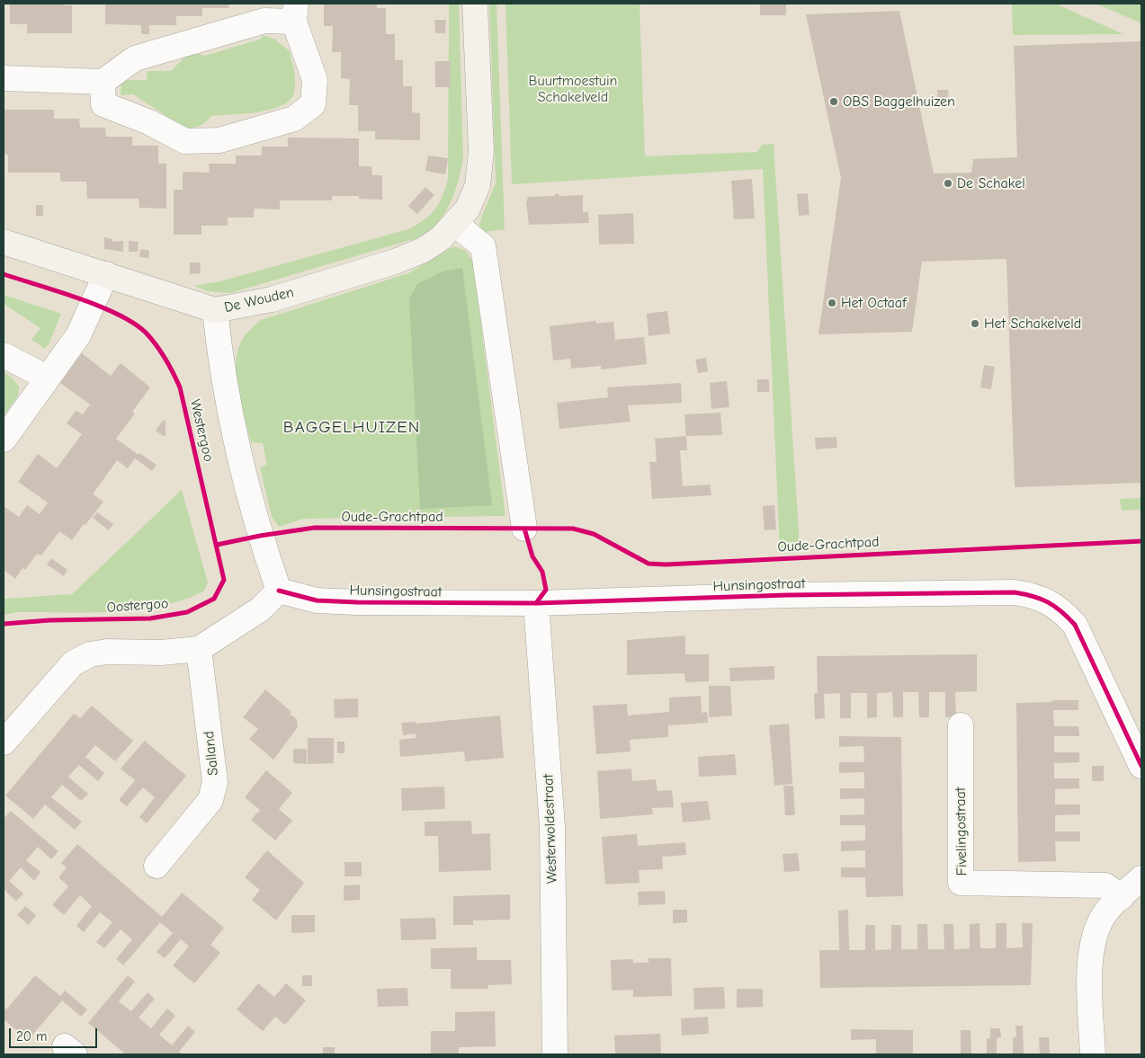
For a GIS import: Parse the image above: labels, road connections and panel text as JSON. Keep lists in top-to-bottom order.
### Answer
{
  "streets": {
    "street": [
      "De Wouden",
      "Hunsingostraat",
      "Salland",
      "Westerwoldestraat",
      "Fivelingostraat"
    ],
    "cycle path": ["Westergoo", "Oude-Grachtpad"]
  },
  "crossings": [
    ["Hunsingostraat", "Westerwoldestraat"]
  ],
  "districts": ["BAGGELHUIZEN"],
  "parks": ["Buurtmoestuin Schakelveld"],
  "places": [
    "OBS Baggelhuizen",
    "De Schakel",
    "Het Octaaf",
    "Het Schakelveld"
  ],
  "scale_bar": "20 m"
}
